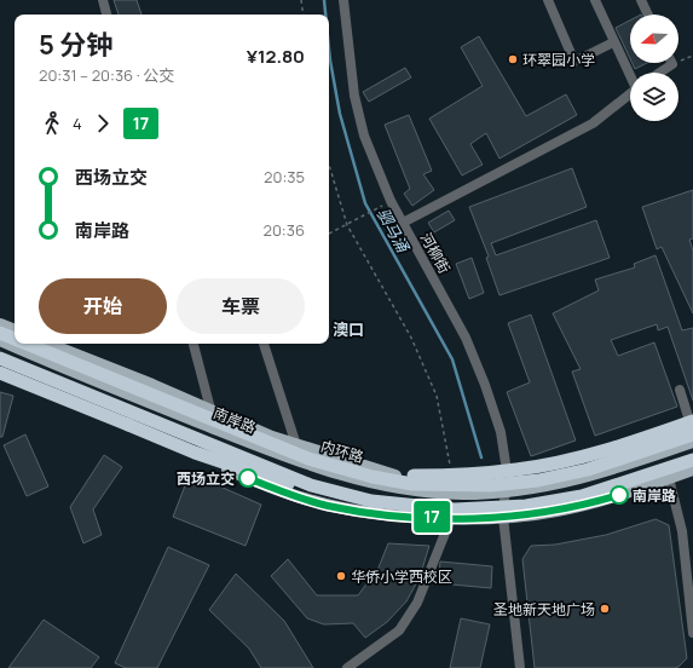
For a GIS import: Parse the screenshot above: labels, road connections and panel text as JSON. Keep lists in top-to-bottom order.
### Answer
{
  "streets": {
    "highway": ["内环路"],
    "main road": ["南岸路"],
    "street": ["河柳街"]
  },
  "crossings": [
    ["河柳街", "南岸路"],
    ["南岸路", "内环路"]
  ],
  "districts": ["澳口"],
  "water": ["驷马涌"],
  "places": [
    "环翠园小学",
    "西场立交",
    "南岸路",
    "华侨小学西校区",
    "圣地新天地广场"
  ],
  "lines": ["bus line 17"],
  "north": "left",
  "page": {
    "on_map": "17",
    "heading": ["5 分钟", "20:31 – 20:36 · 公交", "¥12.80"],
    "legs": ["4", "17"],
    "list": [
      {
        "name": "西场立交",
        "value": "20:35"
      },
      {
        "name": "南岸路",
        "value": "20:36"
      }
    ],
    "buttons": ["开始", "车票"]
  }
}
